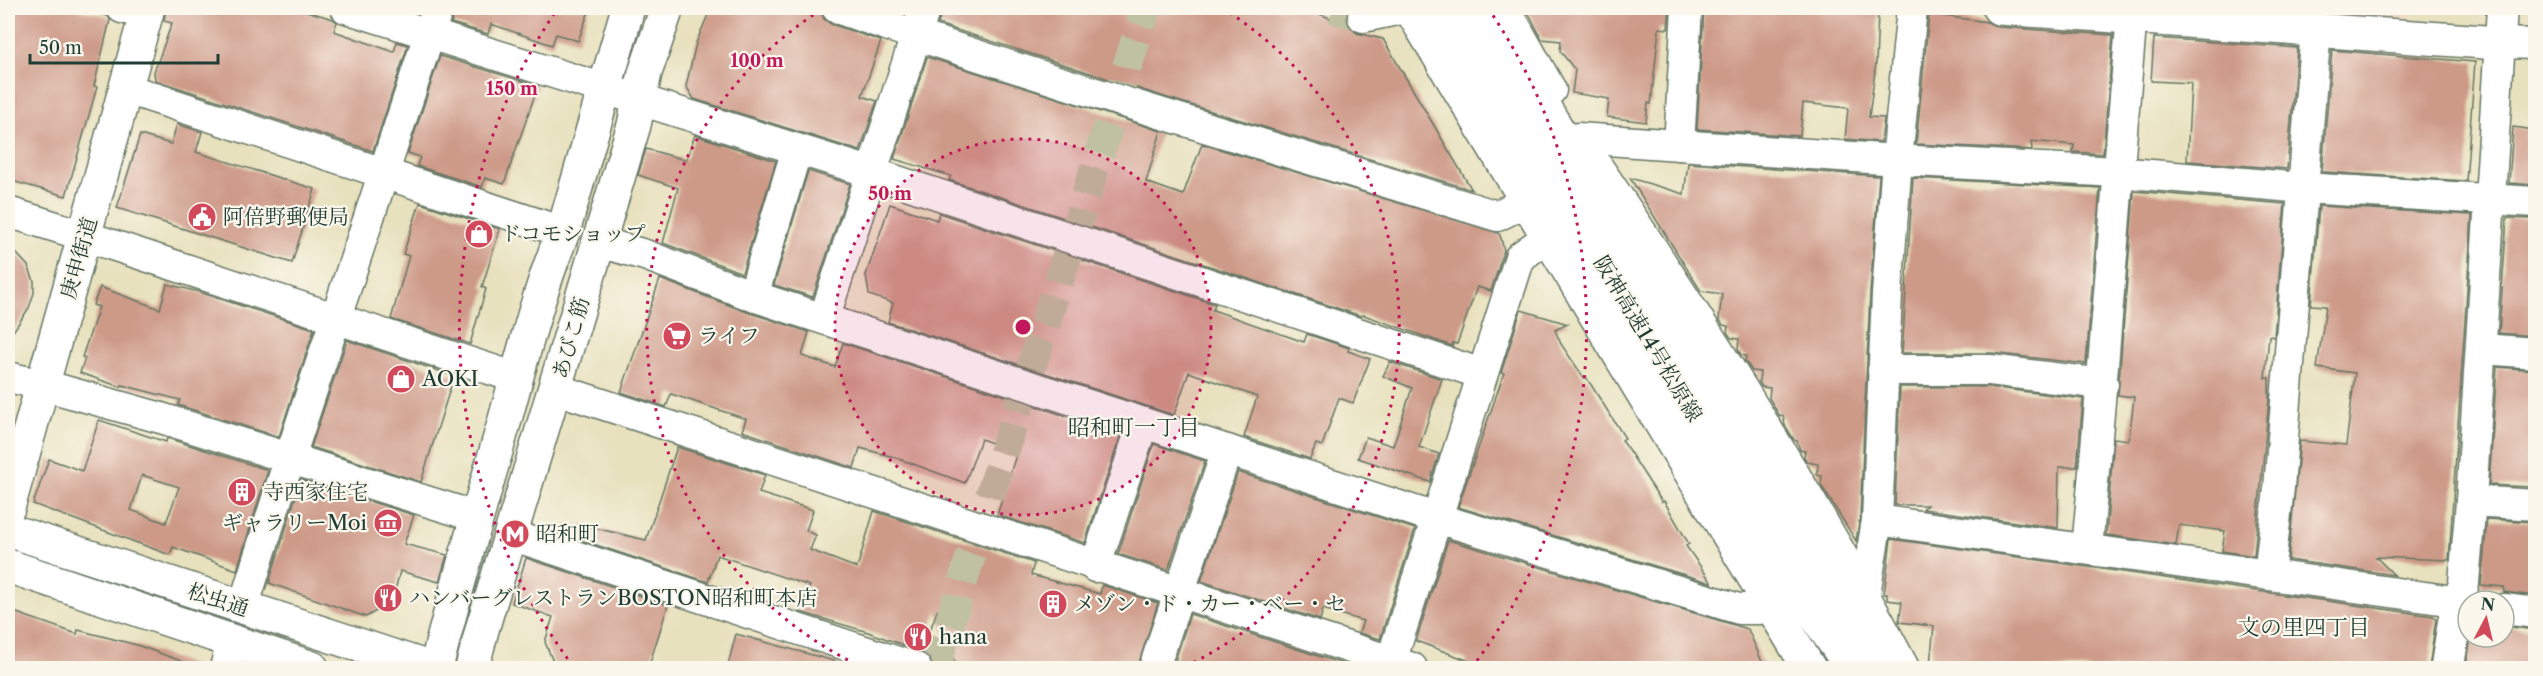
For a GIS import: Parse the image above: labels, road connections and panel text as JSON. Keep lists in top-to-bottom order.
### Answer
{
  "streets": {
    "main road": [
      "庚申街道",
      "あびこ筋",
      "阪神高速14号松原線",
      "松虫通"
    ]
  },
  "districts": ["昭和町一丁目", "文の里四丁目"],
  "places": {
    "public building": ["阿倍野郵便局"],
    "shop": ["ドコモショップ", "AOKI"],
    "supermarket": ["ライフ"],
    "building": ["寺西家住宅", "メゾン・ド・カー・ベー・セ"],
    "museum": ["ギャラリーMoi"],
    "metro station": ["昭和町"],
    "restaurant": ["ハンバーグレストランBOSTON昭和町本店", "hana"]
  },
  "scale_bar": "50 m",
  "north": "top",
  "rings": ["100 m", "150 m", "50 m"]
}
